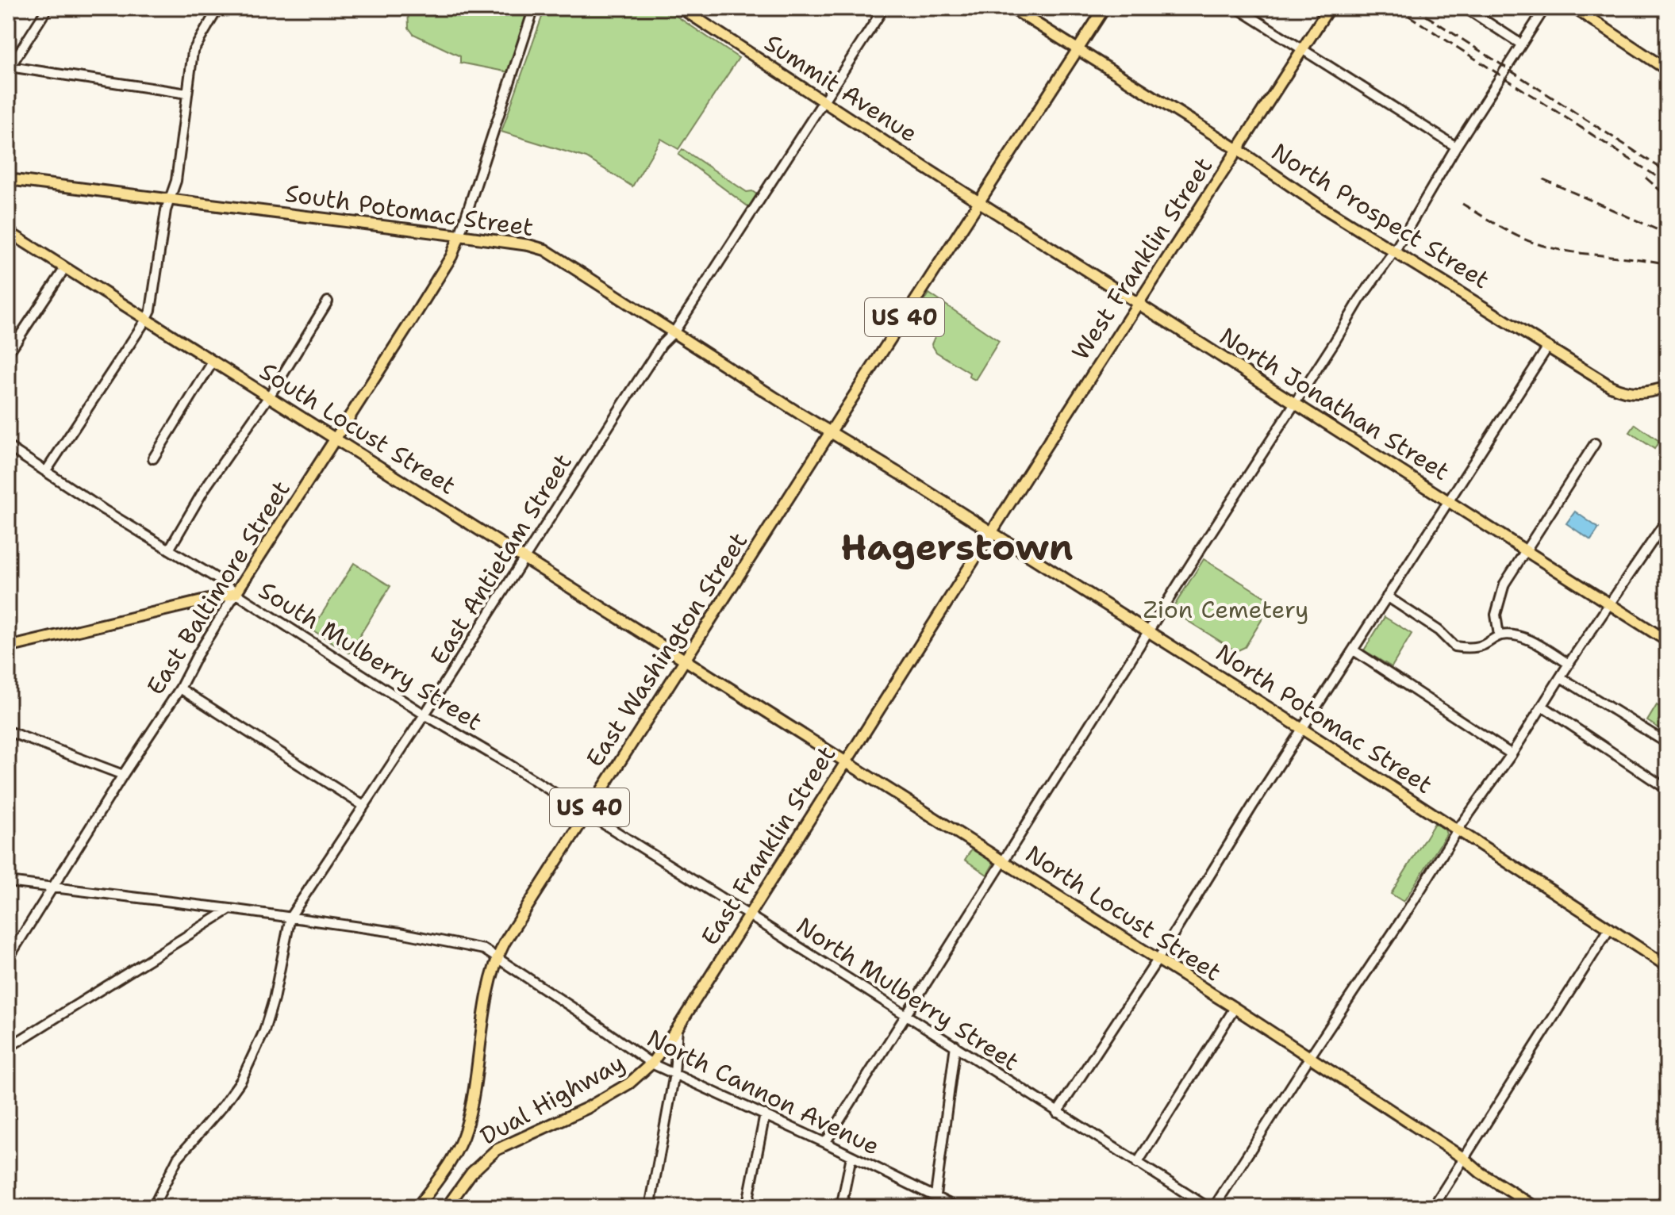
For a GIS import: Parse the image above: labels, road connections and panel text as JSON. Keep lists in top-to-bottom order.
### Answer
{
  "streets": {
    "main road": [
      "Summit Avenue",
      "South Potomac Street",
      "North Prospect Street",
      "West Franklin Street",
      "US 40",
      "North Jonathan Street",
      "South Locust Street",
      "East Baltimore Street",
      "East Washington Street",
      "North Potomac Street",
      "East Franklin Street",
      "North Locust Street",
      "Dual Highway"
    ],
    "street": [
      "East Antietam Street",
      "South Mulberry Street",
      "North Mulberry Street",
      "North Cannon Avenue"
    ]
  },
  "crossings": [
    ["Summit Avenue", "US 40"],
    ["Summit Avenue", "North Jonathan Street"],
    ["Summit Avenue", "East Antietam Street"],
    ["South Potomac Street", "US 40"],
    ["South Potomac Street", "East Antietam Street"],
    ["South Potomac Street", "East Baltimore Street"],
    ["South Potomac Street", "East Washington Street"],
    ["South Potomac Street", "North Potomac Street"],
    ["North Prospect Street", "West Franklin Street"],
    ["North Prospect Street", "US 40"],
    ["West Franklin Street", "North Jonathan Street"],
    ["West Franklin Street", "North Potomac Street"],
    ["West Franklin Street", "East Franklin Street"],
    ["US 40", "North Jonathan Street"],
    ["US 40", "East Washington Street"],
    ["US 40", "North Potomac Street"],
    ["South Locust Street", "East Antietam Street"],
    ["South Locust Street", "East Baltimore Street"],
    ["South Locust Street", "East Washington Street"],
    ["South Locust Street", "North Locust Street"],
    ["East Antietam Street", "South Mulberry Street"],
    ["East Antietam Street", "North Cannon Avenue"],
    ["East Baltimore Street", "South Mulberry Street"],
    ["East Baltimore Street", "North Cannon Avenue"],
    ["East Washington Street", "South Mulberry Street"],
    ["East Washington Street", "North Potomac Street"],
    ["East Washington Street", "North Locust Street"],
    ["East Washington Street", "North Mulberry Street"],
    ["East Washington Street", "North Cannon Avenue"],
    ["East Washington Street", "Dual Highway"],
    ["South Mulberry Street", "North Mulberry Street"],
    ["North Potomac Street", "East Franklin Street"],
    ["East Franklin Street", "North Locust Street"],
    ["East Franklin Street", "North Mulberry Street"],
    ["East Franklin Street", "North Cannon Avenue"],
    ["East Franklin Street", "Dual Highway"],
    ["North Cannon Avenue", "Dual Highway"]
  ],
  "districts": ["Hagerstown"],
  "parks": ["Zion Cemetery"]
}
